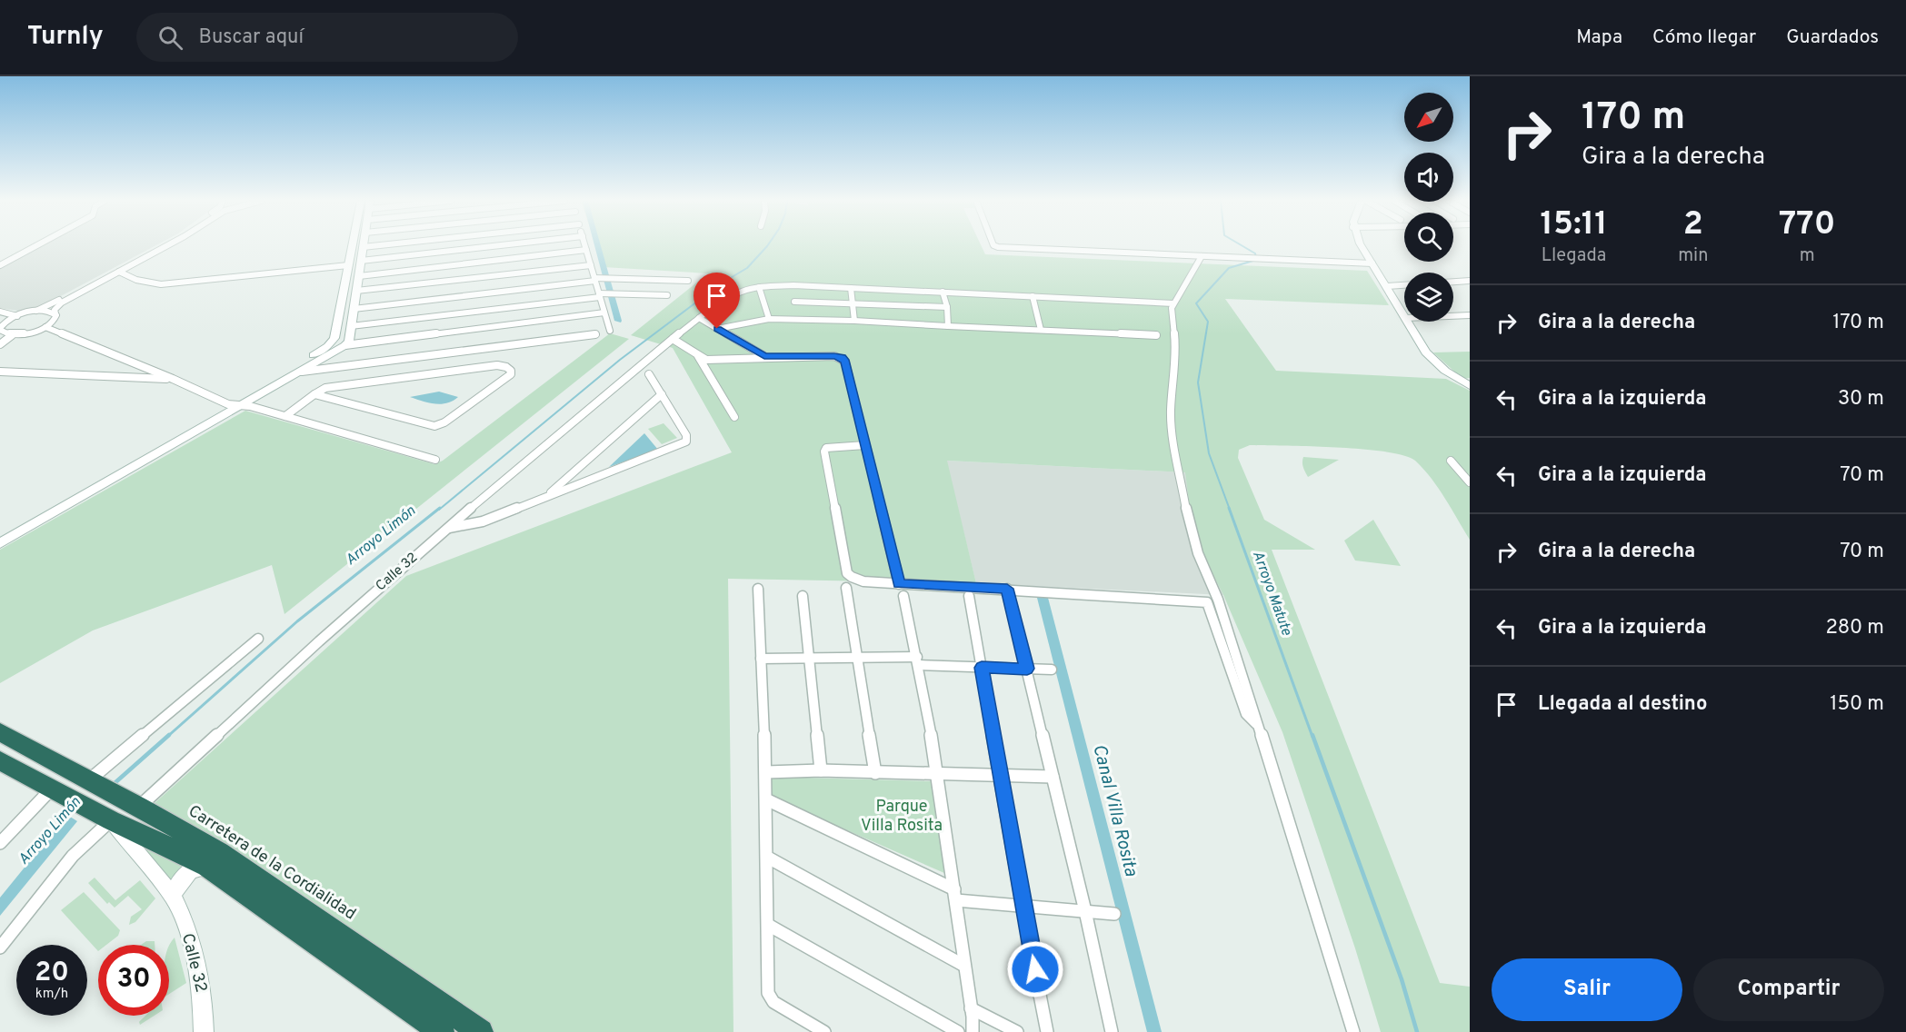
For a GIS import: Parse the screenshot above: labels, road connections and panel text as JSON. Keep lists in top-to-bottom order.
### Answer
{
  "streets": {
    "highway": ["Carretera de la Cordialidad"],
    "street": ["Calle 32"]
  },
  "crossings": [
    ["Calle 32", "Carretera de la Cordialidad"]
  ],
  "water": ["Arroyo Limón", "Arroyo Matute", "Canal Villa Rosita"],
  "parks": ["Parque Villa Rosita"],
  "north": "bottom left",
  "page": {
    "header": "Turnly",
    "search": "Buscar aquí",
    "nav": ["Mapa", "Cómo llegar", "Guardados"],
    "turn": ["170 m", "Gira a la derecha"],
    "eta": [
      "15:11",
      "Llegada",
      "2",
      "min",
      "770",
      "m"
    ],
    "list": [
      {
        "name": "Gira a la derecha",
        "value": "170 m"
      },
      {
        "name": "Gira a la izquierda",
        "value": "30 m"
      },
      {
        "name": "Gira a la izquierda",
        "value": "70 m"
      },
      {
        "name": "Gira a la derecha",
        "value": "70 m"
      },
      {
        "name": "Gira a la izquierda",
        "value": "280 m"
      },
      {
        "name": "Llegada al destino",
        "value": "150 m"
      }
    ],
    "speed": "20 km/h",
    "limit": "30",
    "buttons": ["Salir", "Compartir"]
  }
}
